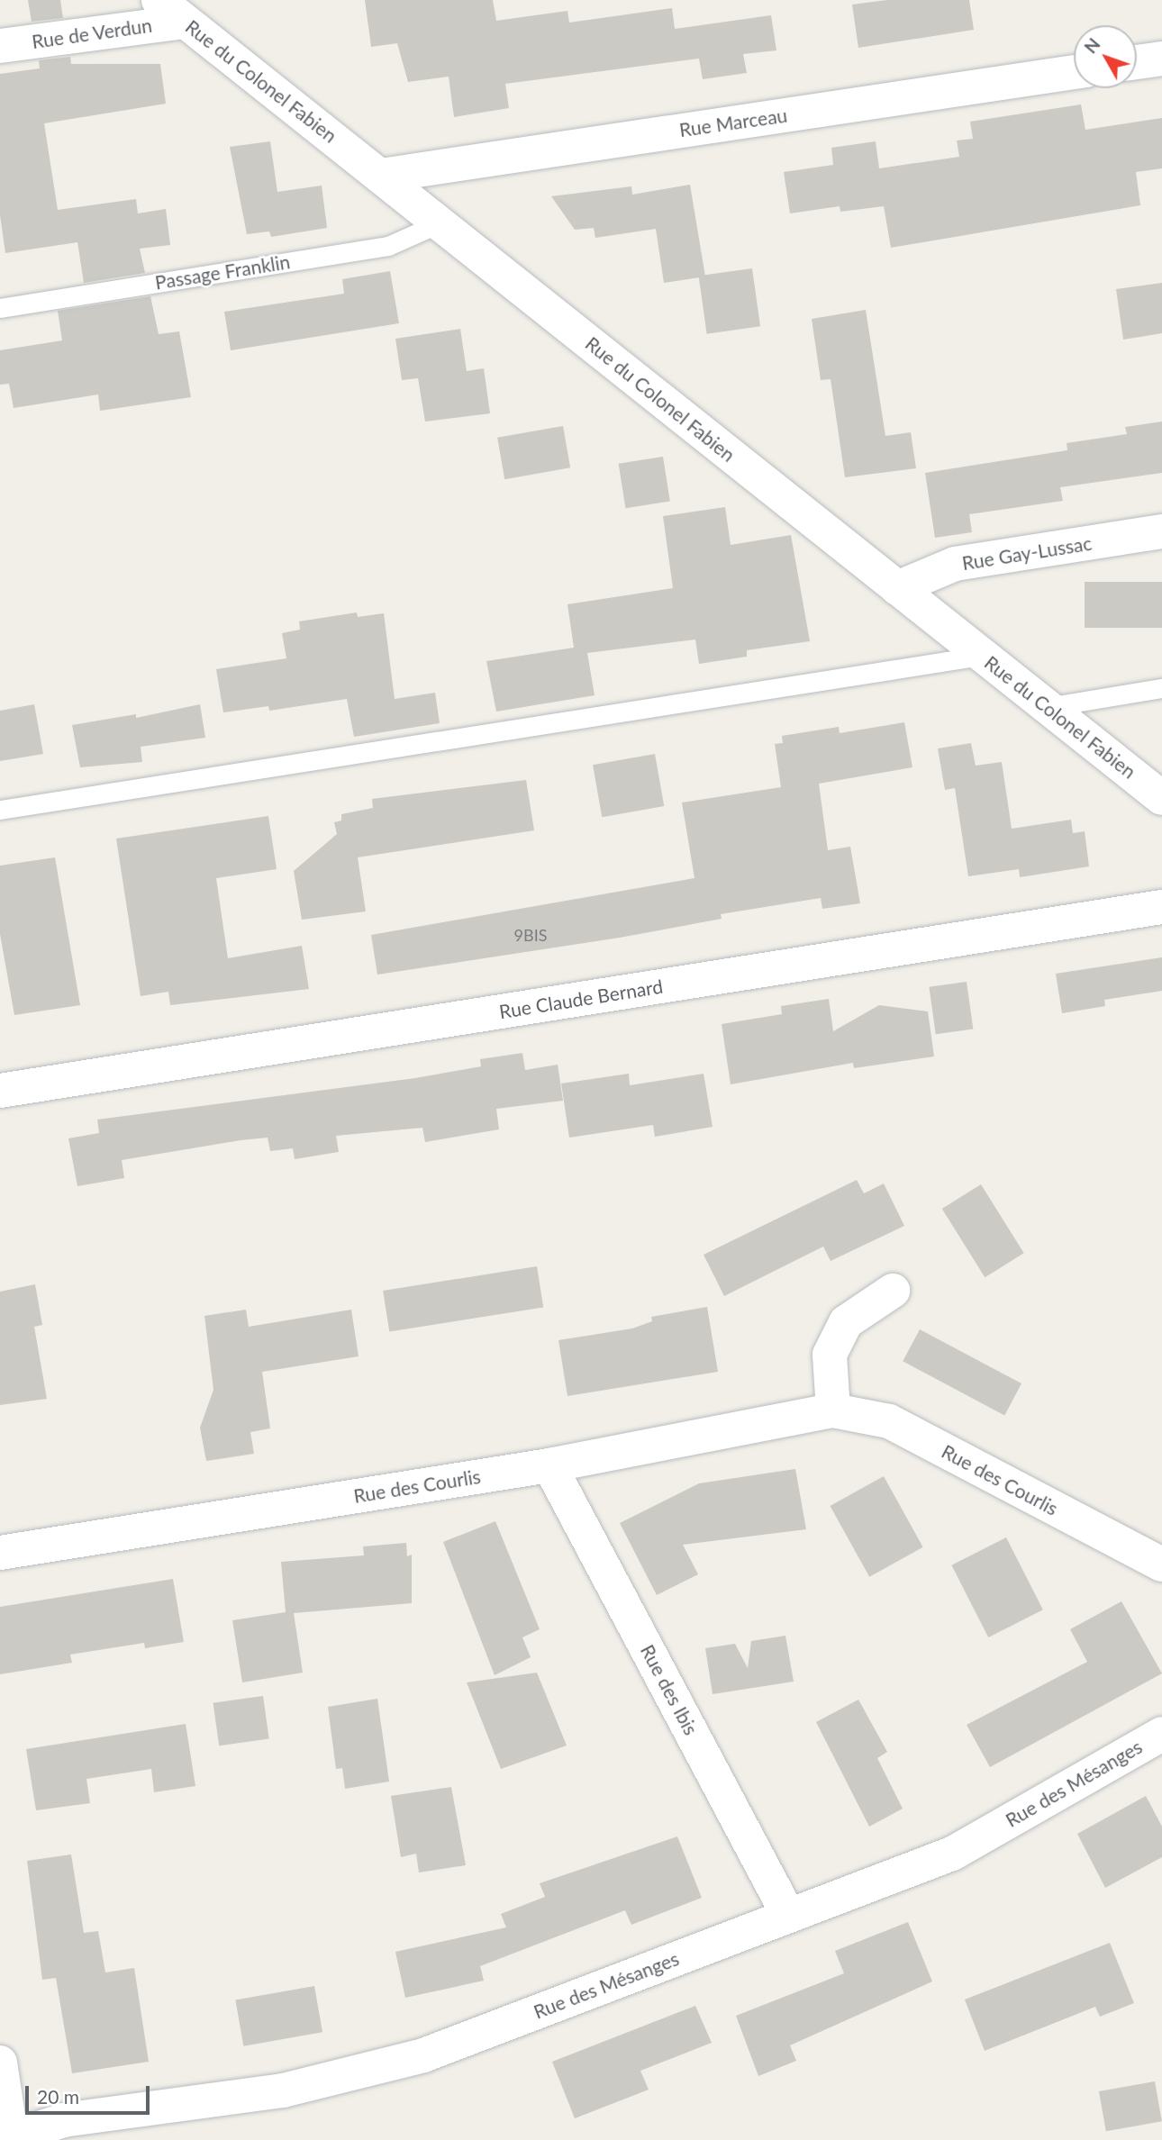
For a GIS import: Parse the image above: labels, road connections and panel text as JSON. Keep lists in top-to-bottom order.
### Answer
{
  "streets": {
    "street": [
      "Rue de Verdun",
      "Rue du Colonel Fabien",
      "Rue Marceau",
      "Rue Gay-Lussac",
      "Rue Claude Bernard",
      "Rue des Courlis",
      "Rue des Ibis",
      "Rue des Mésanges"
    ],
    "lane": ["Passage Franklin"]
  },
  "crossings": [
    ["Rue de Verdun", "Rue du Colonel Fabien"],
    ["Rue du Colonel Fabien", "Rue Marceau"],
    ["Rue du Colonel Fabien", "Passage Franklin"],
    ["Rue du Colonel Fabien", "Rue Gay-Lussac"],
    ["Rue des Courlis", "Rue des Ibis"],
    ["Rue des Ibis", "Rue des Mésanges"]
  ],
  "house_numbers": ["9BIS"],
  "scale_bar": "20 m",
  "north": "top left"
}
